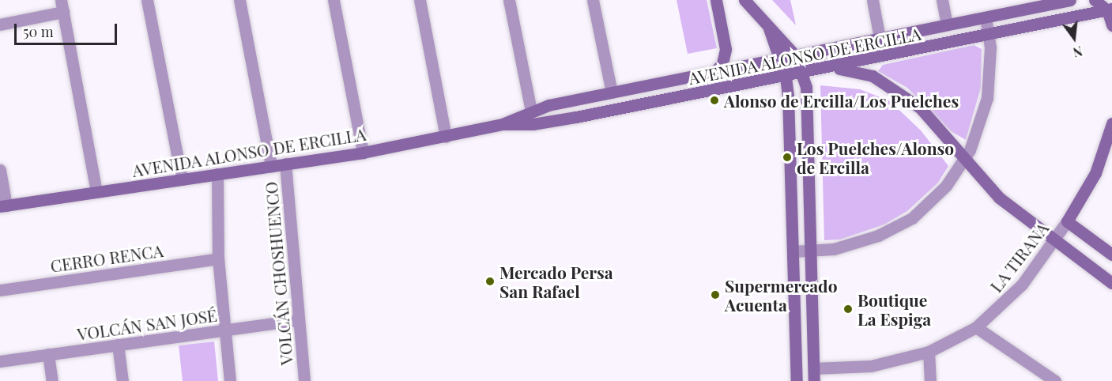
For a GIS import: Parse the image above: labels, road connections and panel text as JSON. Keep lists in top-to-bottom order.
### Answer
{
  "streets": {
    "main road": ["AVENIDA ALONSO DE ERCILLA", "LA TIRANA"],
    "street": ["CERRO RENCA", "VOLCÁN CHOSHUENCO", "VOLCÁN SAN JOSÉ"]
  },
  "crossings": [
    ["AVENIDA ALONSO DE ERCILLA", "VOLCÁN CHOSHUENCO"],
    ["VOLCÁN CHOSHUENCO", "VOLCÁN SAN JOSÉ"]
  ],
  "places": [
    "Alonso de Ercilla/Los Puelches",
    "Los Puelches/Alonso de Ercilla",
    "Mercado Persa San Rafael",
    "Supermercado Acuenta",
    "Boutique La Espiga"
  ],
  "scale_bar": "50 m",
  "north": "bottom"
}
